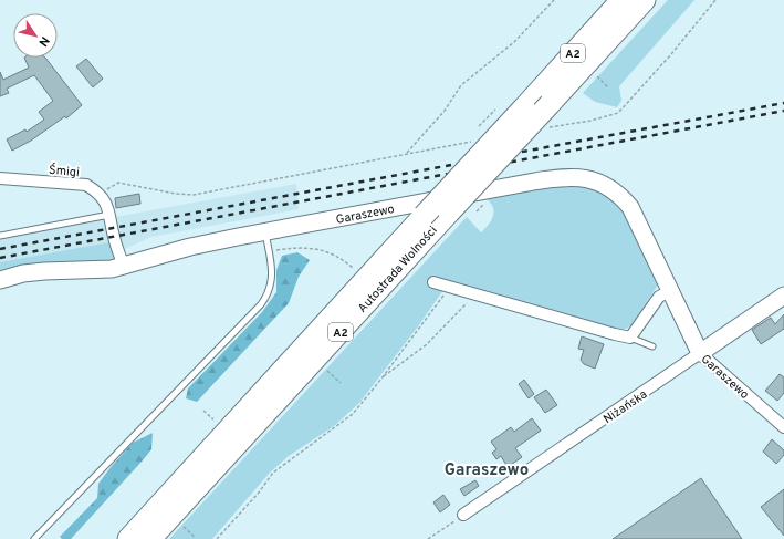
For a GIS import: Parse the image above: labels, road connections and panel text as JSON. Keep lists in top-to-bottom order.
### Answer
{
  "streets": {
    "highway": ["A2", "Autostrada Wolności"],
    "street": ["Śmigi", "Garaszewo", "Niżańska"]
  },
  "crossings": [
    ["Garaszewo", "Niżańska"]
  ],
  "districts": ["Garaszewo"],
  "north": "bottom right"
}
